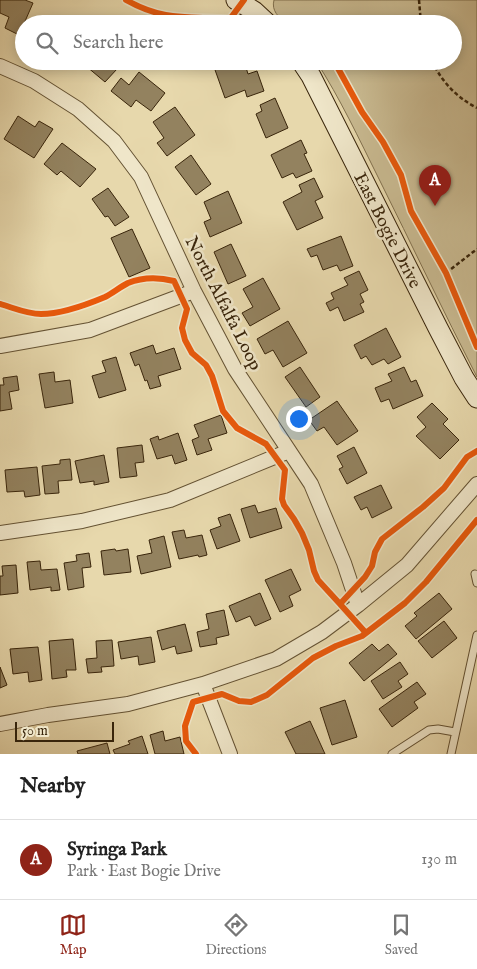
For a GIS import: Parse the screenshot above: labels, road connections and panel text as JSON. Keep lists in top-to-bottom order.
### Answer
{
  "streets": {
    "street": ["East Bogie Drive", "North Alfalfa Loop"]
  },
  "scale_bar": "50 m",
  "page": {
    "search": "Search here",
    "pins": "A",
    "scale": "50 m",
    "heading": "Nearby",
    "list": [
      {
        "mark": "A",
        "name": "Syringa Park",
        "note": "Park · East Bogie Drive",
        "value": "130 m"
      }
    ],
    "nav": ["Map", "Directions", "Saved"]
  }
}
